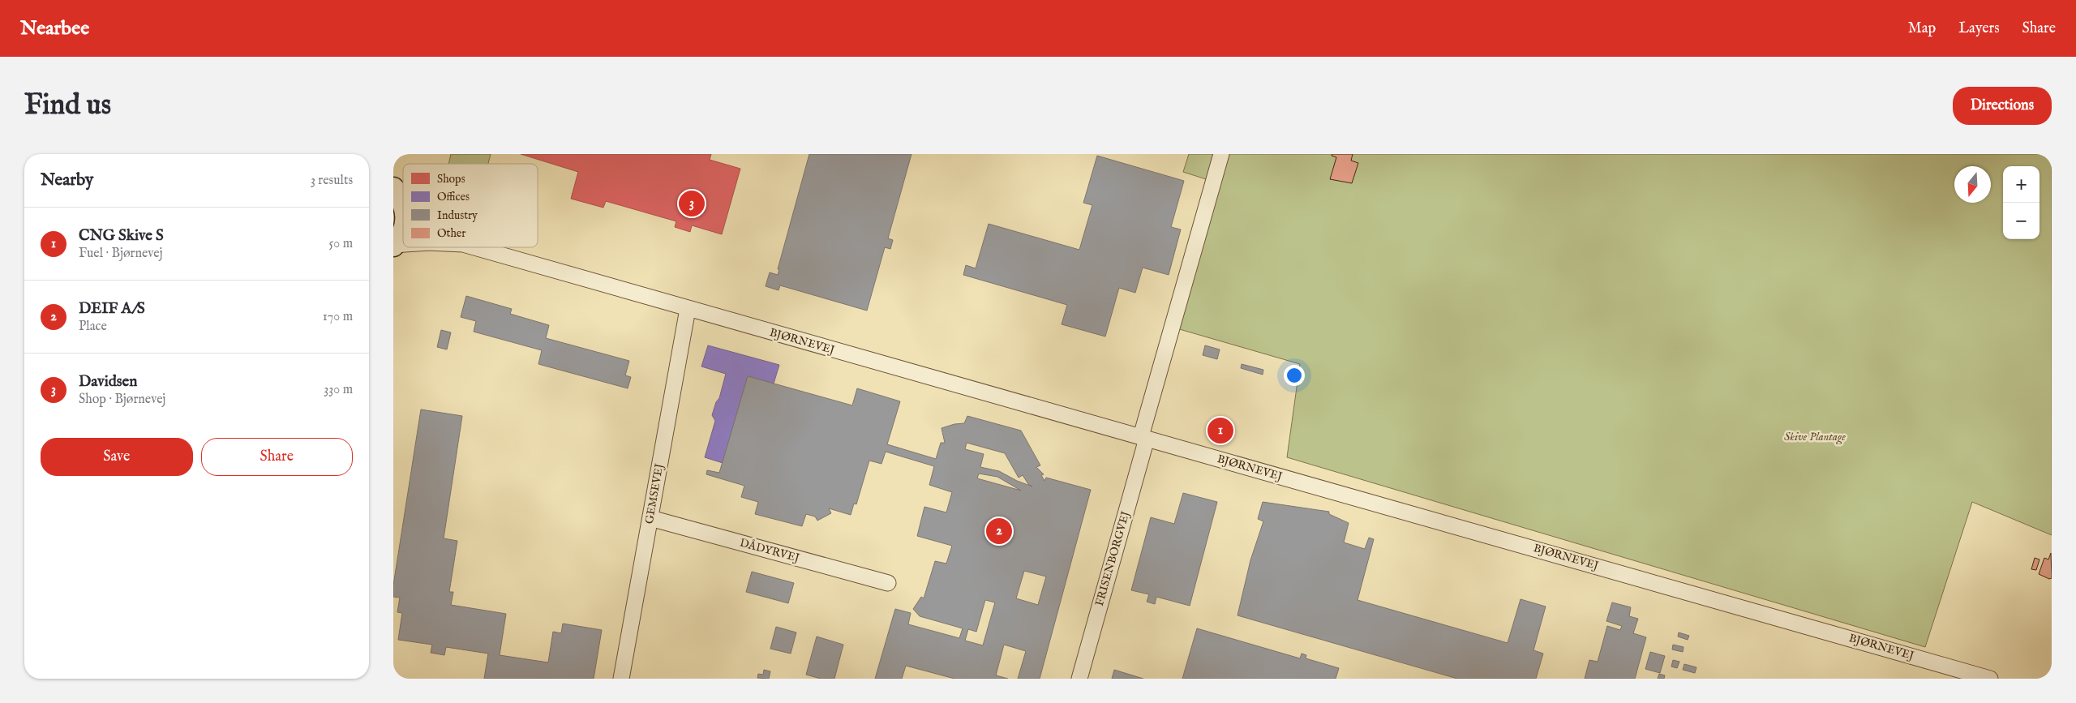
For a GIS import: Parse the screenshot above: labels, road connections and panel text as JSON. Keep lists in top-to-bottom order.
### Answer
{
  "streets": {
    "street": [
      "BJØRNEVEJ",
      "GEMSEVEJ",
      "DÅDYRVEJ",
      "FRISENBORGVEJ"
    ]
  },
  "crossings": [
    ["BJØRNEVEJ", "GEMSEVEJ"],
    ["BJØRNEVEJ", "FRISENBORGVEJ"],
    ["GEMSEVEJ", "DÅDYRVEJ"]
  ],
  "parks": ["Skive Plantage"],
  "legend": [
    "Shops",
    "Offices",
    "Industry",
    "Other"
  ],
  "north": "bottom",
  "page": {
    "header": "Nearbee",
    "nav": ["Map", "Layers", "Share"],
    "buttons": [
      "Directions",
      ["Save", "Share"]
    ],
    "title": "Find us",
    "heading": ["Nearby", "3 results"],
    "map_buttons": ["+", "−"],
    "pins": ["3", "1", "2"],
    "list": [
      {
        "mark": "1",
        "name": "CNG Skive S",
        "note": "Fuel · Bjørnevej",
        "value": "50 m"
      },
      {
        "mark": "2",
        "name": "DEIF A/S",
        "note": "Place",
        "value": "170 m"
      },
      {
        "mark": "3",
        "name": "Davidsen",
        "note": "Shop · Bjørnevej",
        "value": "330 m"
      }
    ]
  }
}
